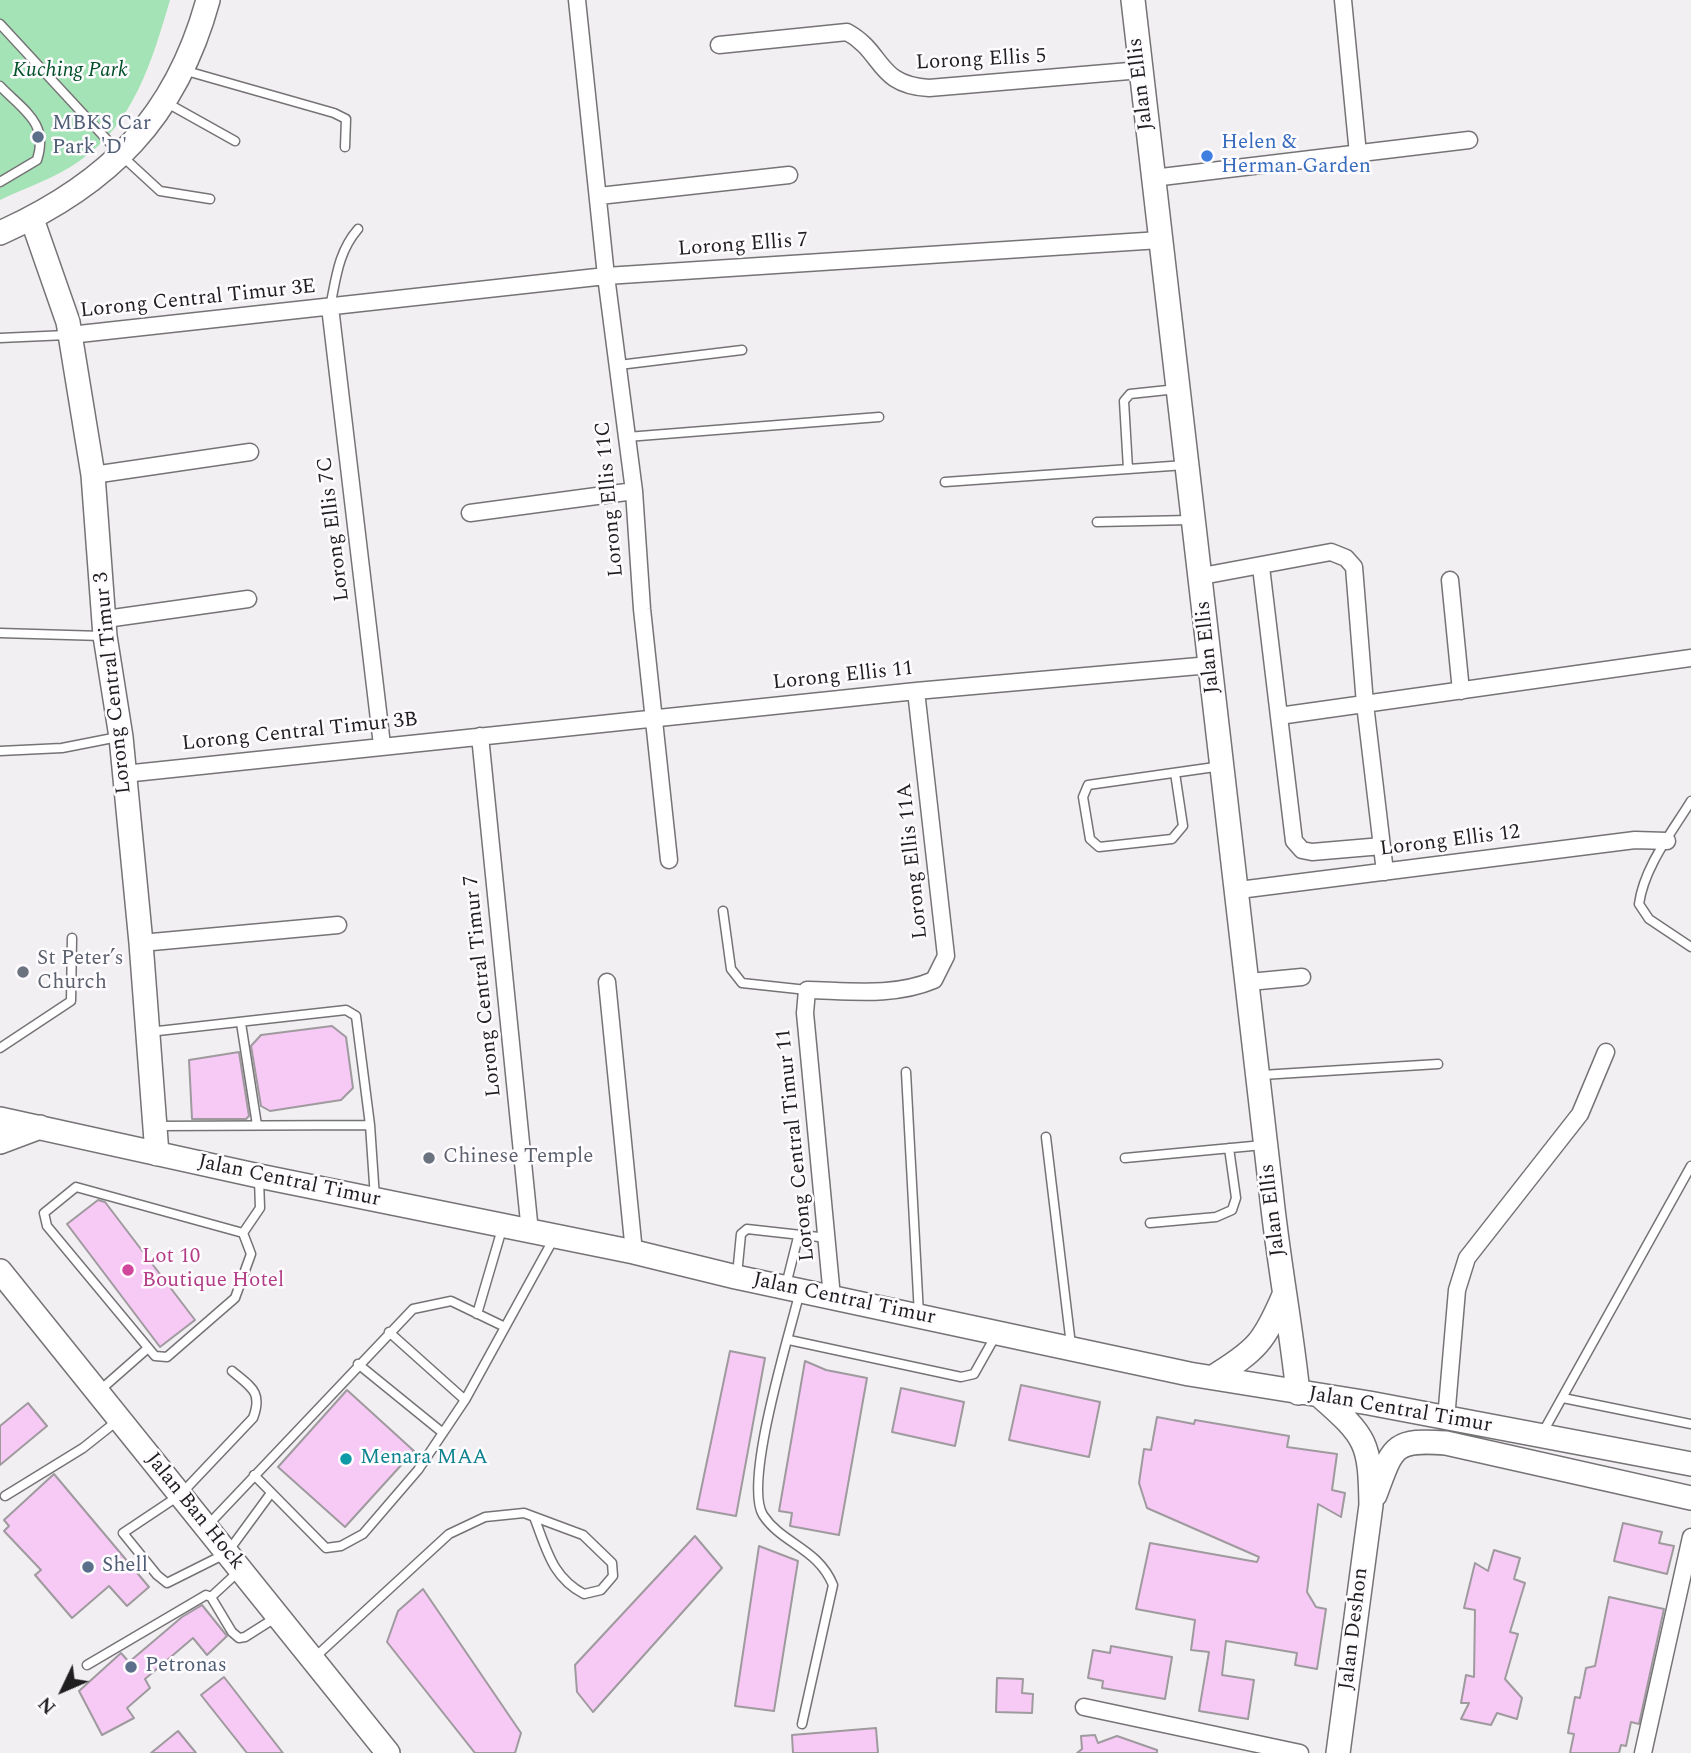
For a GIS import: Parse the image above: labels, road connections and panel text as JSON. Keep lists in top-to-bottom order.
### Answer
{
  "streets": {
    "main road": [
      "Jalan Ellis",
      "Lorong Central Timur 3",
      "Jalan Central Timur",
      "Jalan Ban Hock",
      "Jalan Deshon"
    ],
    "street": [
      "Lorong Ellis 5",
      "Lorong Ellis 7",
      "Lorong Central Timur 3E",
      "Lorong Ellis 11C",
      "Lorong Ellis 7C",
      "Lorong Ellis 11",
      "Lorong Central Timur 3B",
      "Lorong Ellis 12",
      "Lorong Ellis 11A",
      "Lorong Central Timur 7",
      "Lorong Central Timur 11"
    ]
  },
  "crossings": [
    ["Lorong Ellis 5", "Jalan Ellis"],
    ["Jalan Ellis", "Lorong Ellis 7"],
    ["Jalan Ellis", "Lorong Ellis 11"],
    ["Jalan Ellis", "Lorong Ellis 12"],
    ["Jalan Ellis", "Jalan Central Timur"],
    ["Lorong Ellis 7", "Lorong Central Timur 3E"],
    ["Lorong Ellis 7", "Lorong Ellis 11C"],
    ["Lorong Ellis 7", "Lorong Ellis 7C"],
    ["Lorong Central Timur 3E", "Lorong Ellis 7C"],
    ["Lorong Central Timur 3E", "Lorong Central Timur 3"],
    ["Lorong Ellis 11C", "Lorong Ellis 11"],
    ["Lorong Ellis 7C", "Lorong Central Timur 3B"],
    ["Lorong Ellis 11", "Lorong Central Timur 3B"],
    ["Lorong Ellis 11", "Lorong Ellis 11A"],
    ["Lorong Ellis 11", "Lorong Central Timur 7"],
    ["Lorong Central Timur 3", "Lorong Central Timur 3B"],
    ["Lorong Central Timur 3", "Jalan Central Timur"],
    ["Lorong Central Timur 3B", "Lorong Central Timur 7"],
    ["Lorong Ellis 11A", "Lorong Central Timur 11"],
    ["Lorong Central Timur 7", "Jalan Central Timur"],
    ["Lorong Central Timur 11", "Jalan Central Timur"],
    ["Jalan Central Timur", "Jalan Deshon"]
  ],
  "parks": ["Kuching Park"],
  "places": [
    "MBKS Car Park 'D'",
    "Helen & Herman Garden",
    "St Peter’s Church",
    "Chinese Temple",
    "Lot 10 Boutique Hotel",
    "Menara MAA",
    "Shell",
    "Petronas"
  ],
  "north": "bottom left"
}
